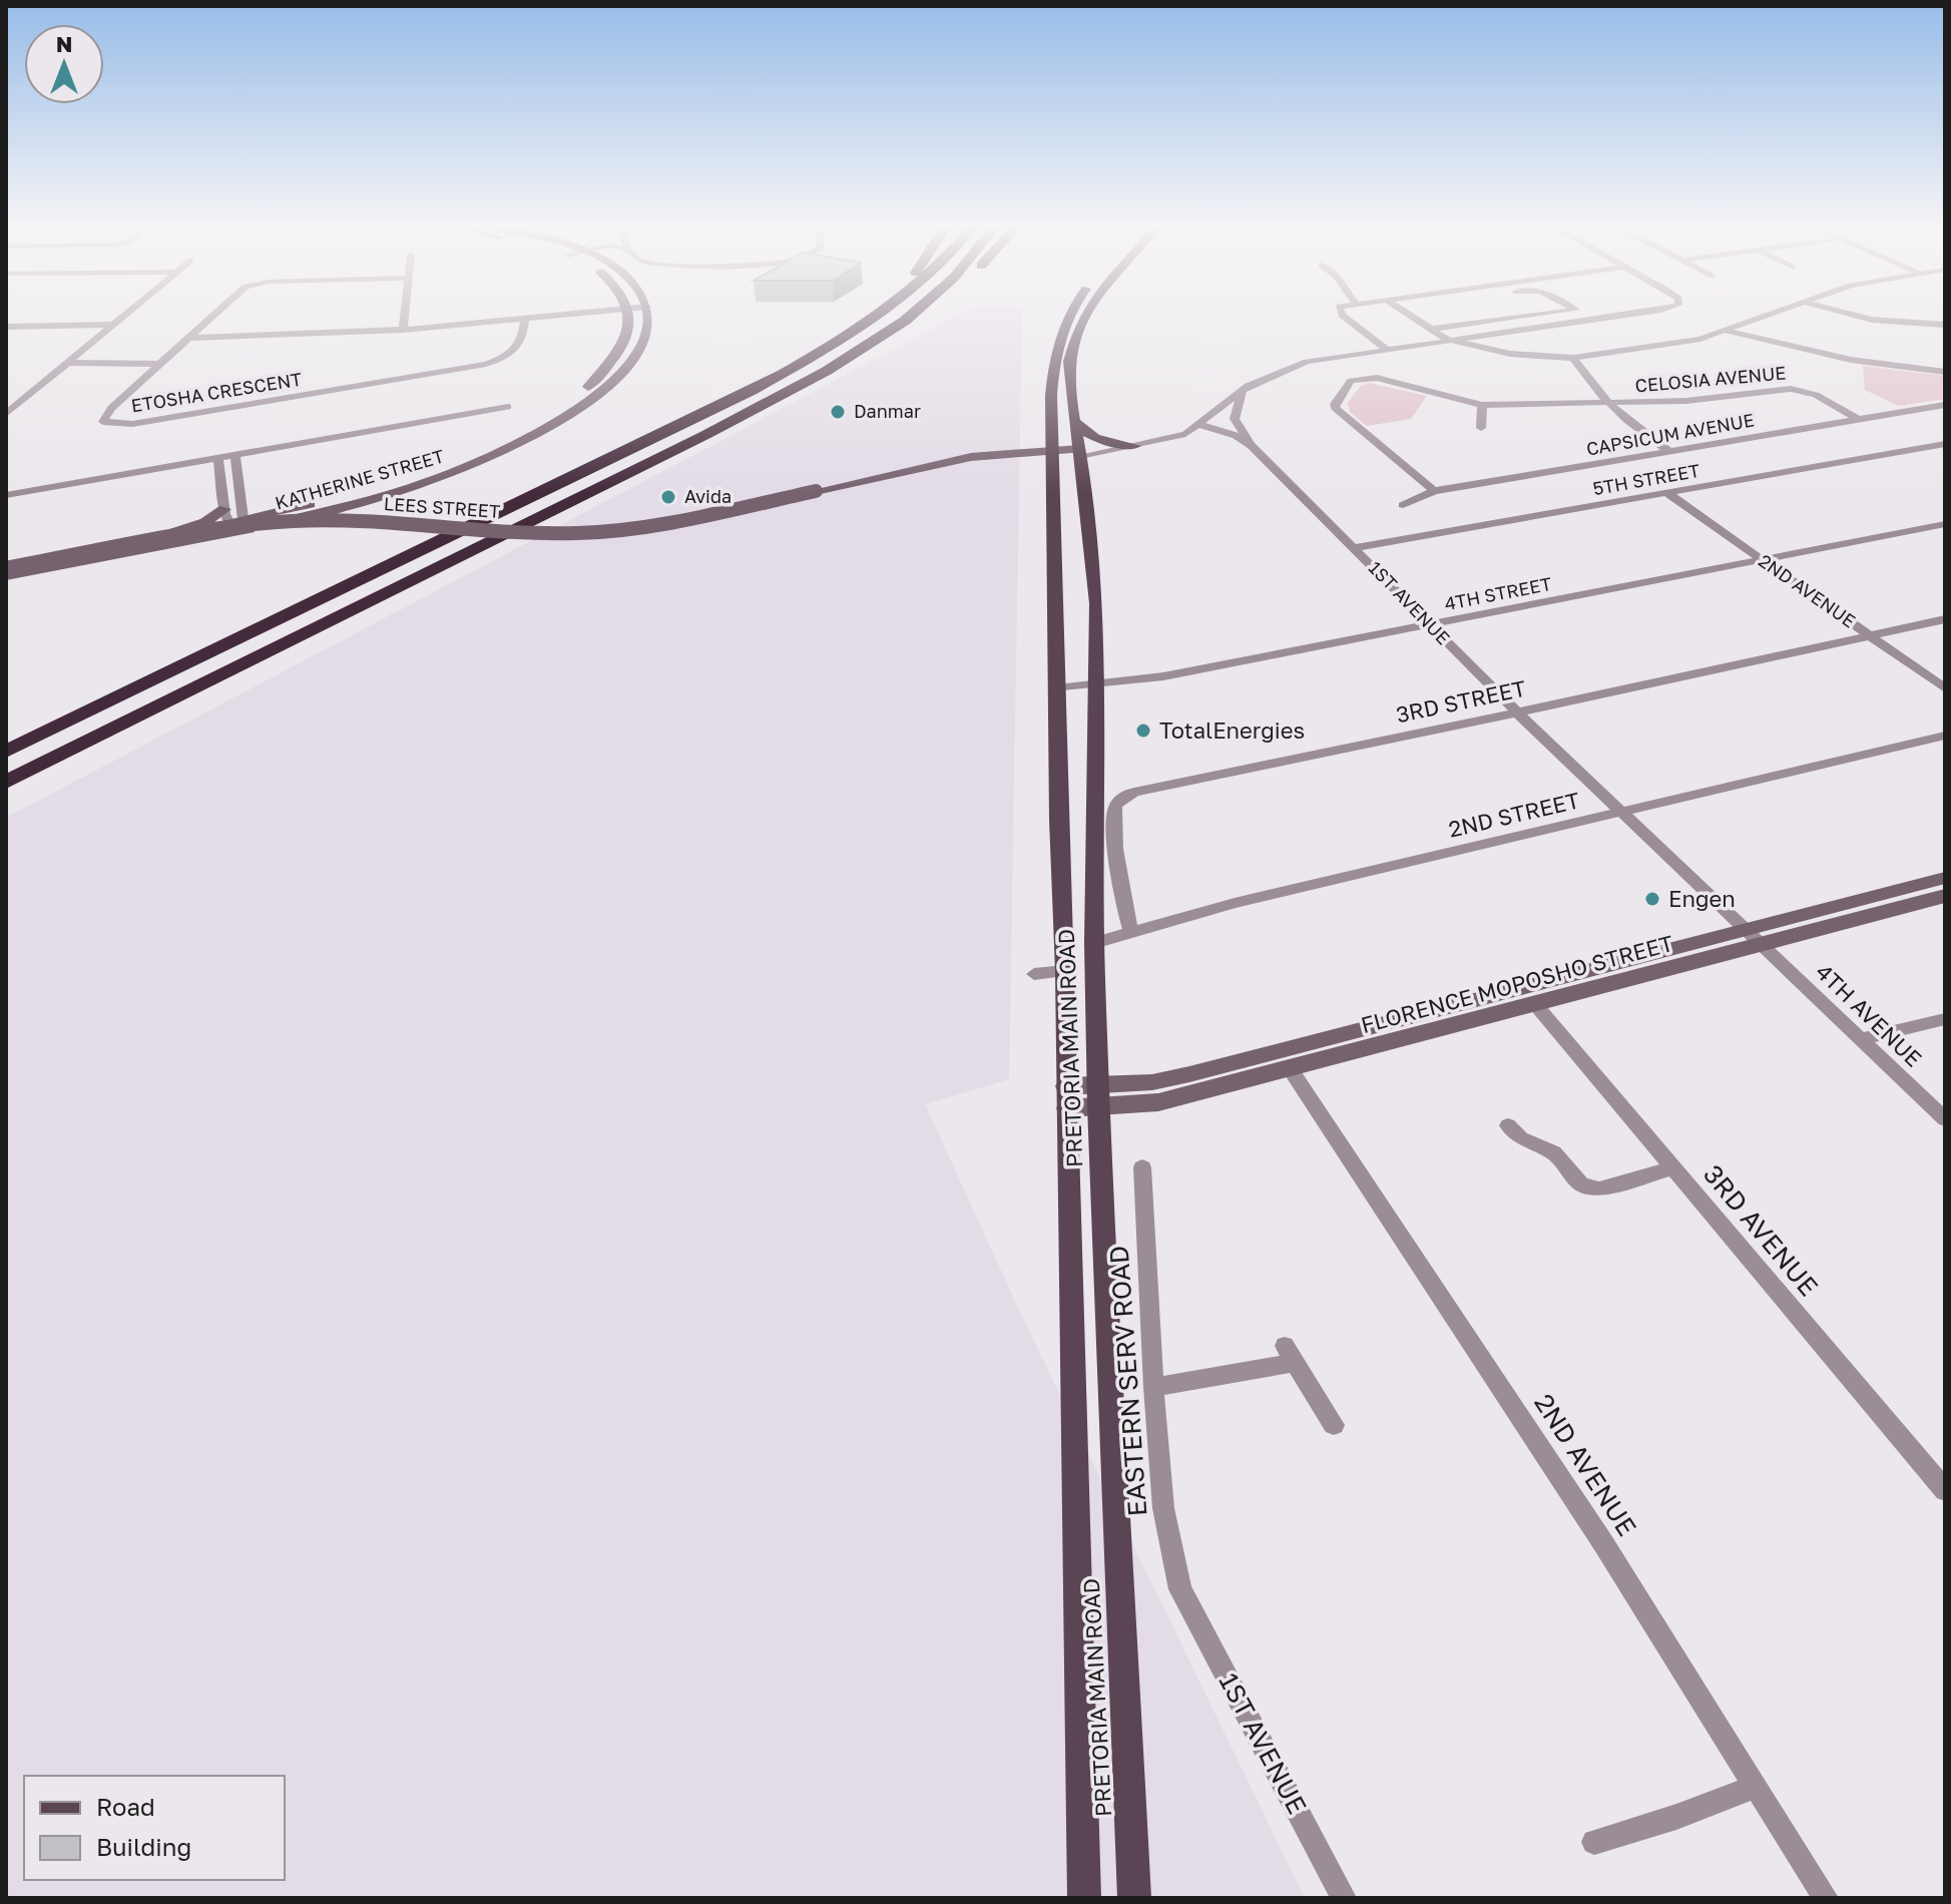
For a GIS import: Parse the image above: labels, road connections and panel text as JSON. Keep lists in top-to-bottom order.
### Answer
{
  "streets": {
    "main road": [
      "KATHERINE STREET",
      "LEES STREET",
      "FLORENCE MOPOSHO STREET",
      "PRETORIA MAIN ROAD"
    ],
    "street": [
      "CELOSIA AVENUE",
      "ETOSHA CRESCENT",
      "CAPSICUM AVENUE",
      "5TH STREET",
      "2ND AVENUE",
      "4TH STREET",
      "1ST AVENUE",
      "3RD STREET",
      "2ND STREET",
      "4TH AVENUE",
      "3RD AVENUE",
      "EASTERN SERV ROAD"
    ]
  },
  "crossings": [
    ["CELOSIA AVENUE", "CAPSICUM AVENUE"],
    ["5TH STREET", "2ND AVENUE"],
    ["5TH STREET", "1ST AVENUE"],
    ["LEES STREET", "PRETORIA MAIN ROAD"],
    ["2ND AVENUE", "4TH STREET"],
    ["2ND AVENUE", "3RD STREET"],
    ["2ND AVENUE", "FLORENCE MOPOSHO STREET"],
    ["4TH STREET", "1ST AVENUE"],
    ["4TH STREET", "PRETORIA MAIN ROAD"],
    ["1ST AVENUE", "3RD STREET"],
    ["1ST AVENUE", "2ND STREET"],
    ["1ST AVENUE", "FLORENCE MOPOSHO STREET"],
    ["1ST AVENUE", "4TH AVENUE"],
    ["1ST AVENUE", "EASTERN SERV ROAD"],
    ["3RD STREET", "2ND STREET"],
    ["2ND STREET", "PRETORIA MAIN ROAD"],
    ["FLORENCE MOPOSHO STREET", "4TH AVENUE"],
    ["FLORENCE MOPOSHO STREET", "PRETORIA MAIN ROAD"],
    ["FLORENCE MOPOSHO STREET", "3RD AVENUE"]
  ],
  "places": [
    "Danmar",
    "Avida",
    "TotalEnergies",
    "Engen"
  ],
  "legend": ["Road", "Building"],
  "north": "top"
}
